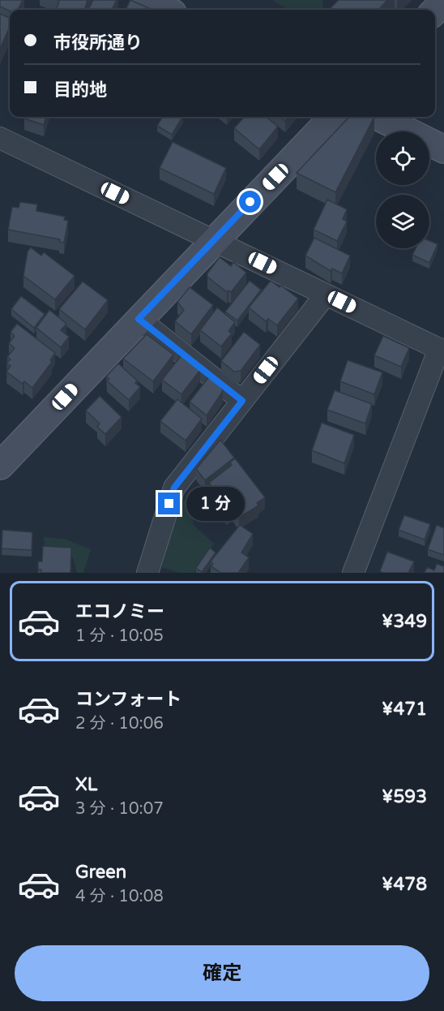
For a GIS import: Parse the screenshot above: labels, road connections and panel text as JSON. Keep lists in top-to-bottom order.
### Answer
{
  "page": {
    "banner": ["市役所通り", "目的地"],
    "bubble": "1 分",
    "list": [
      {
        "name": "エコノミー",
        "note": "1 分 · 10:05",
        "value": "¥349"
      },
      {
        "name": "コンフォート",
        "note": "2 分 · 10:06",
        "value": "¥471"
      },
      {
        "name": "XL",
        "note": "3 分 · 10:07",
        "value": "¥593"
      },
      {
        "name": "Green",
        "note": "4 分 · 10:08",
        "value": "¥478"
      }
    ],
    "buttons": "確定"
  }
}
